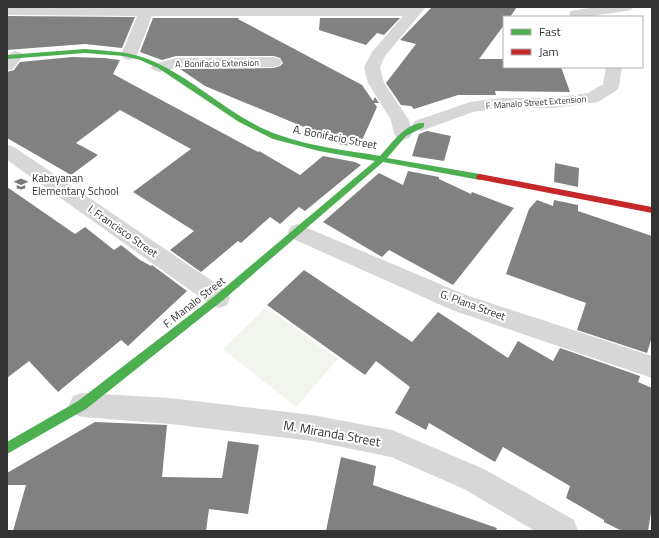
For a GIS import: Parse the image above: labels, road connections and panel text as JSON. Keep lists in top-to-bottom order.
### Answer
{
  "streets": {
    "street": [
      "A. Bonifacio Extension",
      "F. Manalo Street Extension",
      "A. Bonifacio Street",
      "I. Francisco Street",
      "F. Manalo Street",
      "G. Plana Street",
      "M. Miranda Street"
    ]
  },
  "crossings": [
    ["A. Bonifacio Extension", "A. Bonifacio Street"],
    ["F. Manalo Street Extension", "A. Bonifacio Street"],
    ["F. Manalo Street Extension", "F. Manalo Street"],
    ["A. Bonifacio Street", "F. Manalo Street"],
    ["I. Francisco Street", "F. Manalo Street"],
    ["F. Manalo Street", "G. Plana Street"],
    ["F. Manalo Street", "M. Miranda Street"]
  ],
  "places": {
    "school or university": ["Kabayanan Elementary School"]
  },
  "legend": ["Fast", "Jam"]
}
